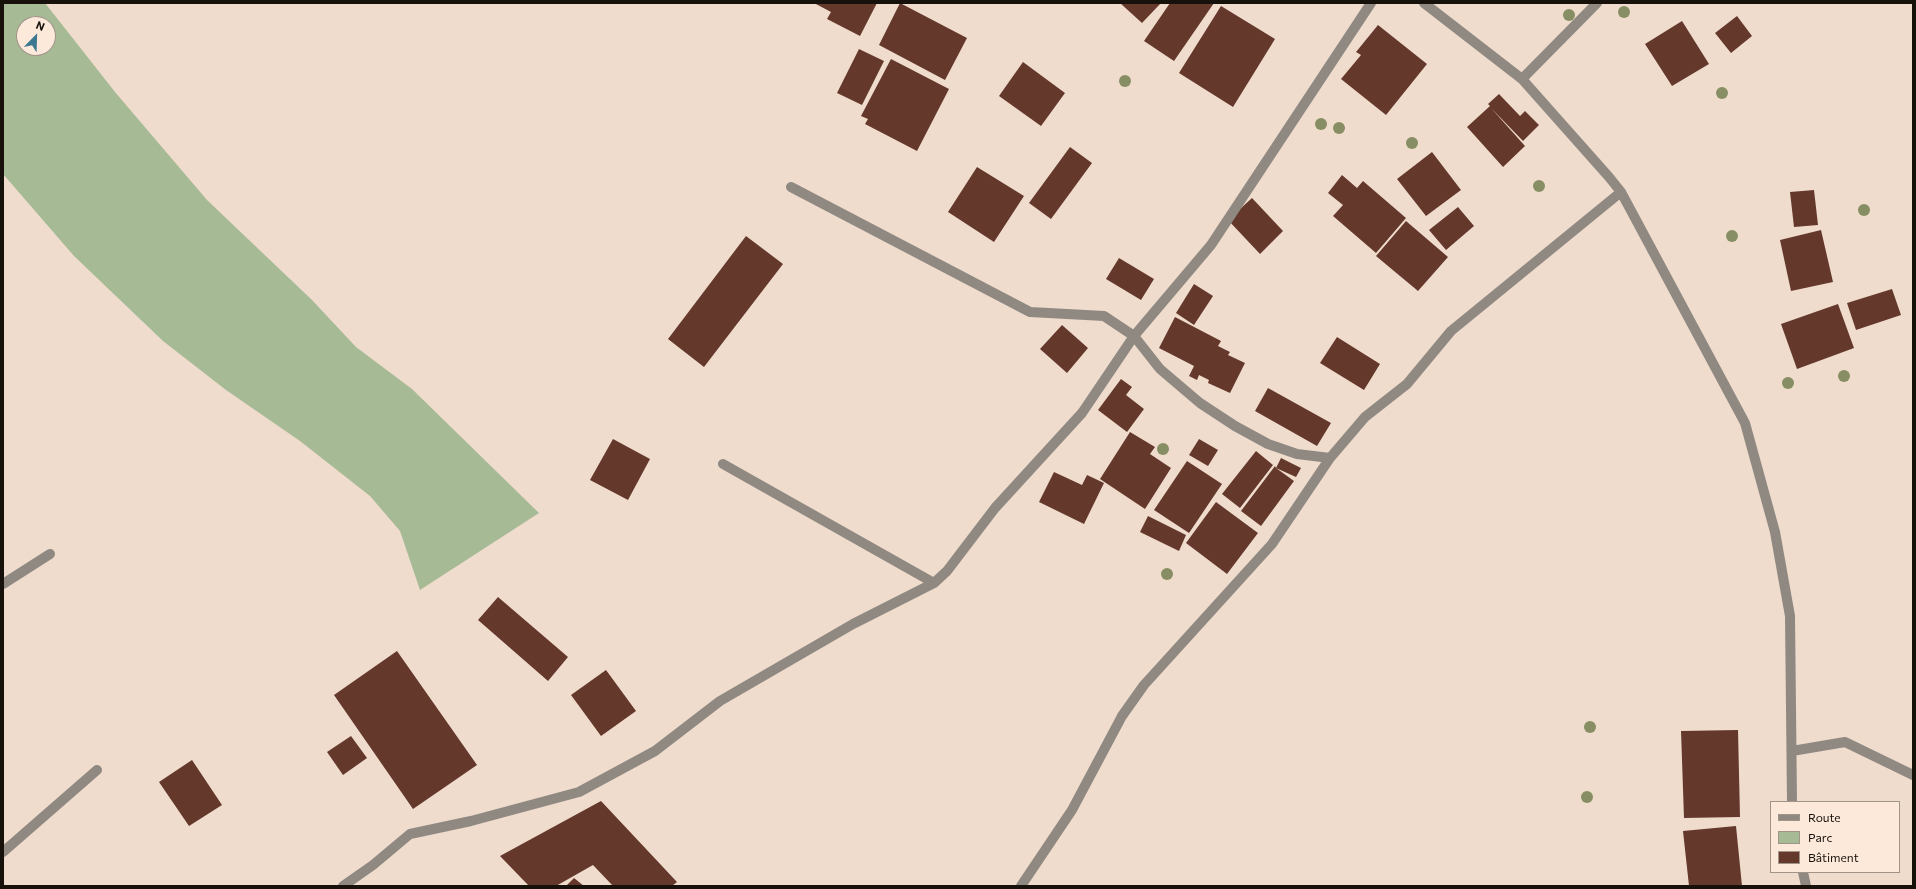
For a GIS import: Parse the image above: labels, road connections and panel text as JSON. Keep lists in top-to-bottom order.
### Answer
{
  "legend": ["Route", "Parc", "Bâtiment"],
  "north": "top right"
}
